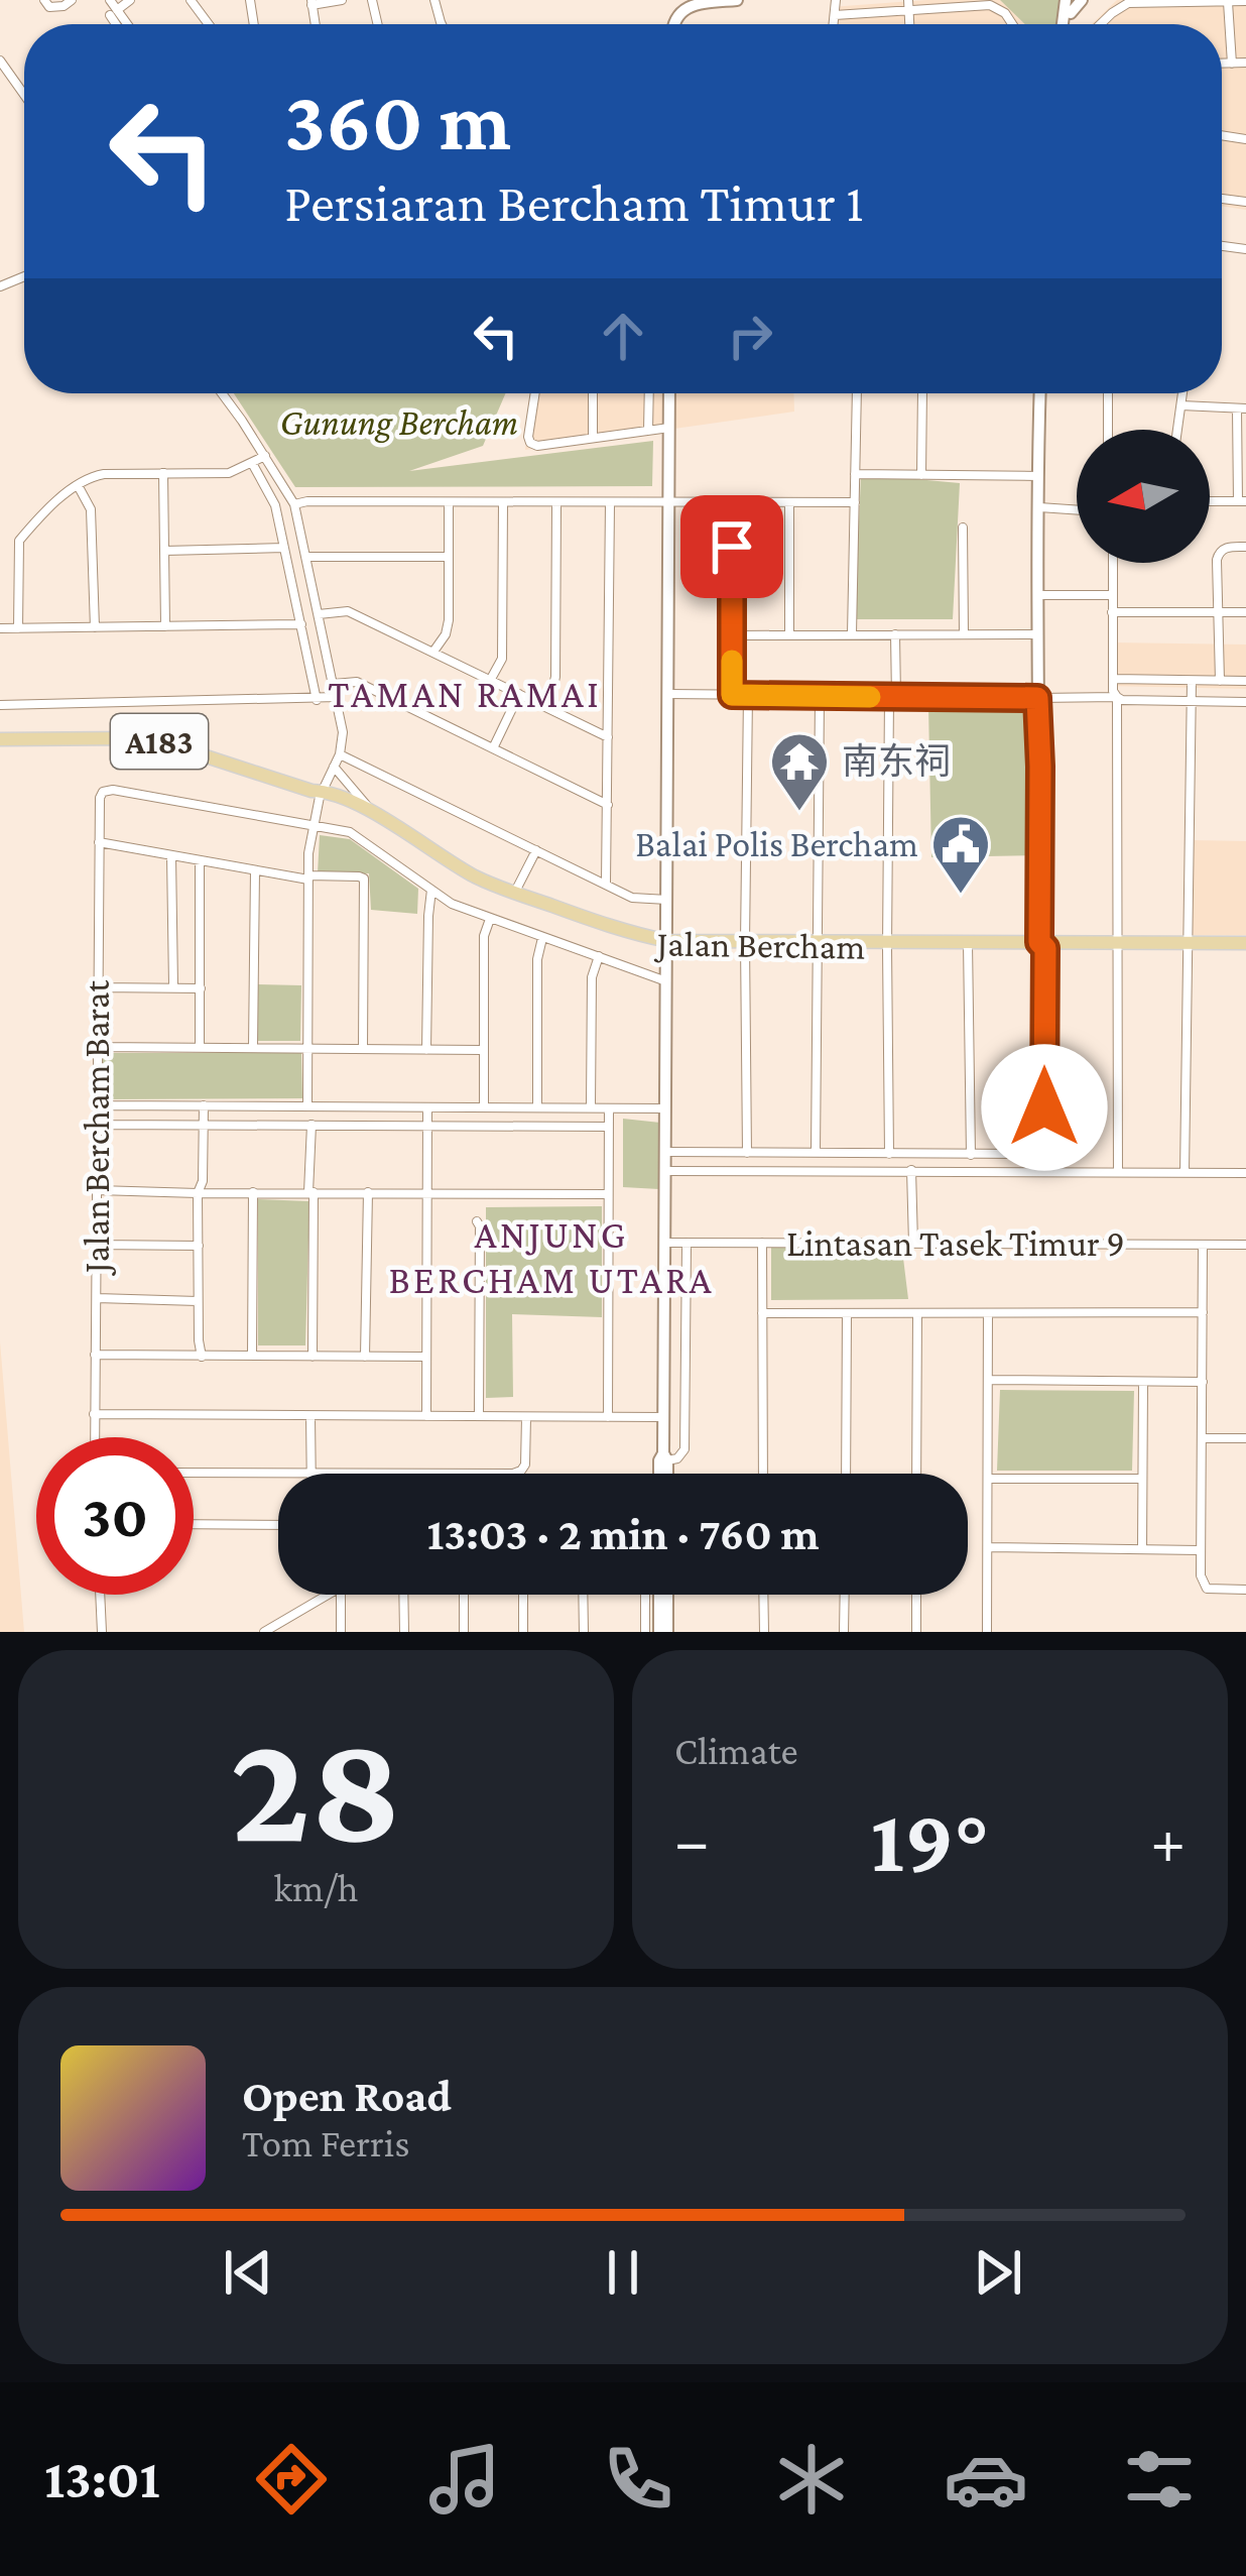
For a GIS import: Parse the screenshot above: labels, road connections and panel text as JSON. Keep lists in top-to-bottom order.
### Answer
{
  "streets": {
    "main road": ["A183", "Jalan Bercham"],
    "street": ["Jalan Bercham Barat", "Lintasan Tasek Timur 9"]
  },
  "districts": ["TAMAN RAMAI", "ANJUNG BERCHAM UTARA"],
  "parks": ["Gunung Bercham"],
  "places": {
    "temple": ["南东祠"],
    "public building": ["Balai Polis Bercham"]
  },
  "north": "left",
  "page": {
    "turn": ["360 m", "Persiaran Bercham Timur 1"],
    "limit": "30",
    "trip": "13:03 · 2 min · 760 m",
    "tile": [
      ["28", "km/h"],
      "Climate"
    ],
    "heat": ["−", "19°", "+"],
    "song": ["Open Road", "Tom Ferris"],
    "tabs": "13:01"
  }
}
